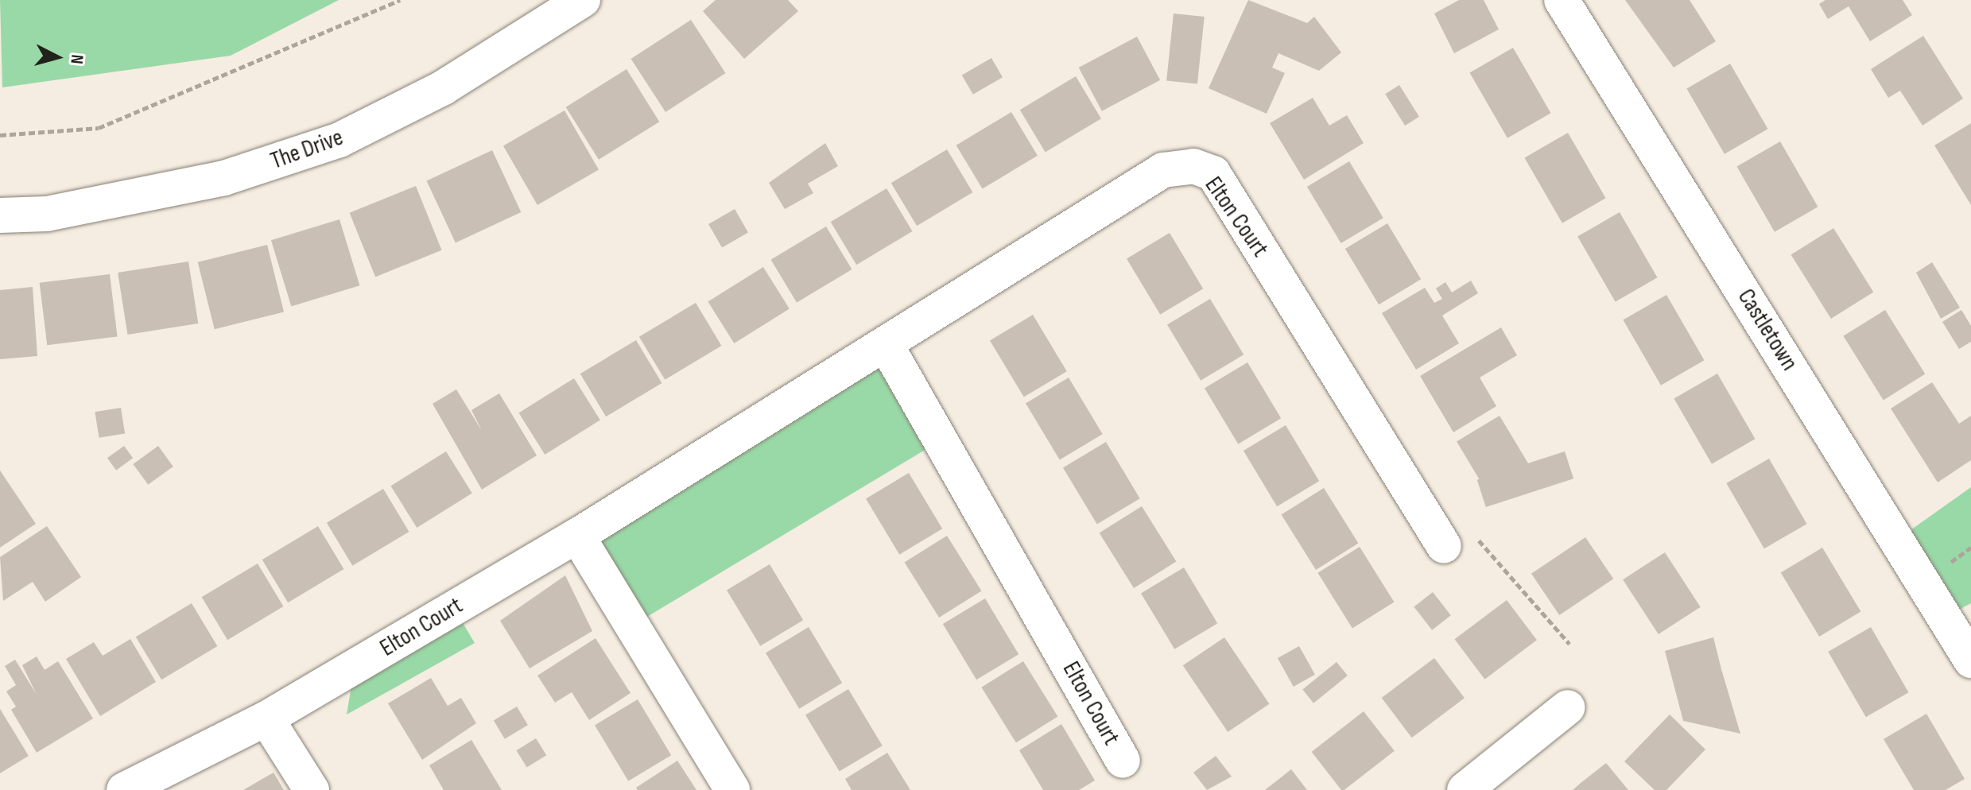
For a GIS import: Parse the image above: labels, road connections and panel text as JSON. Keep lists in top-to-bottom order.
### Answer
{
  "streets": {
    "street": ["The Drive", "Elton Court", "Castletown"]
  },
  "north": "right"
}
